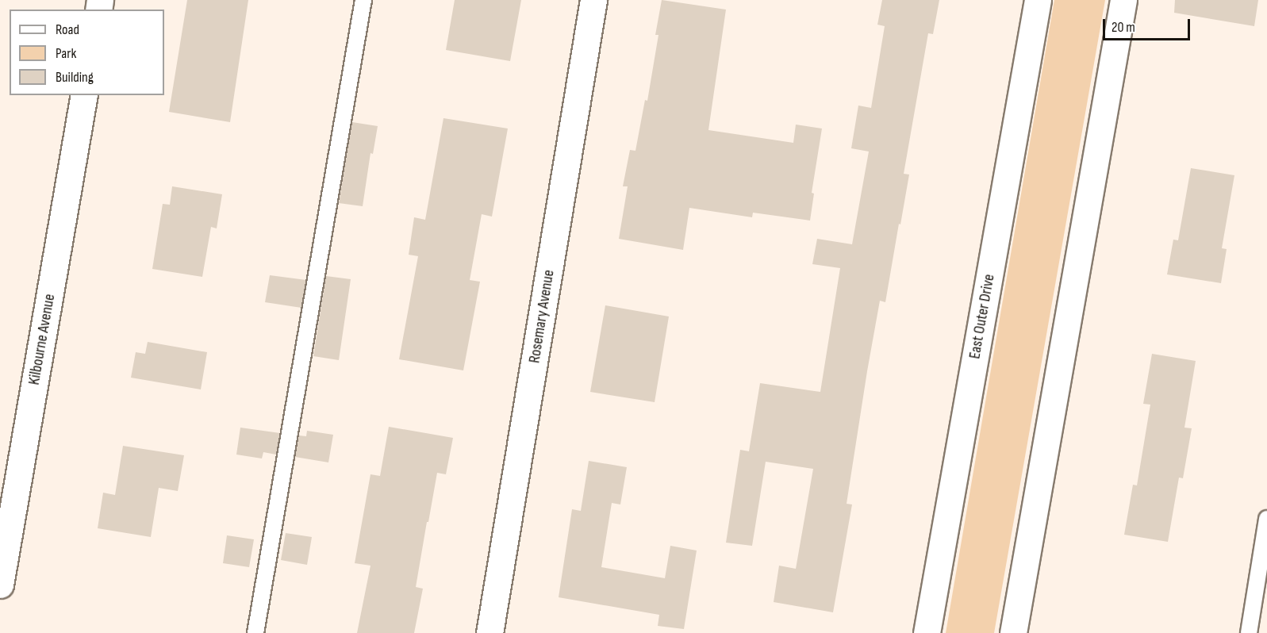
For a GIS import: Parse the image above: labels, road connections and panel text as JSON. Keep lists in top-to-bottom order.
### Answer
{
  "streets": {
    "street": ["Rosemary Avenue", "East Outer Drive", "Kilbourne Avenue"]
  },
  "legend": ["Road", "Park", "Building"],
  "scale_bar": "20 m"
}
